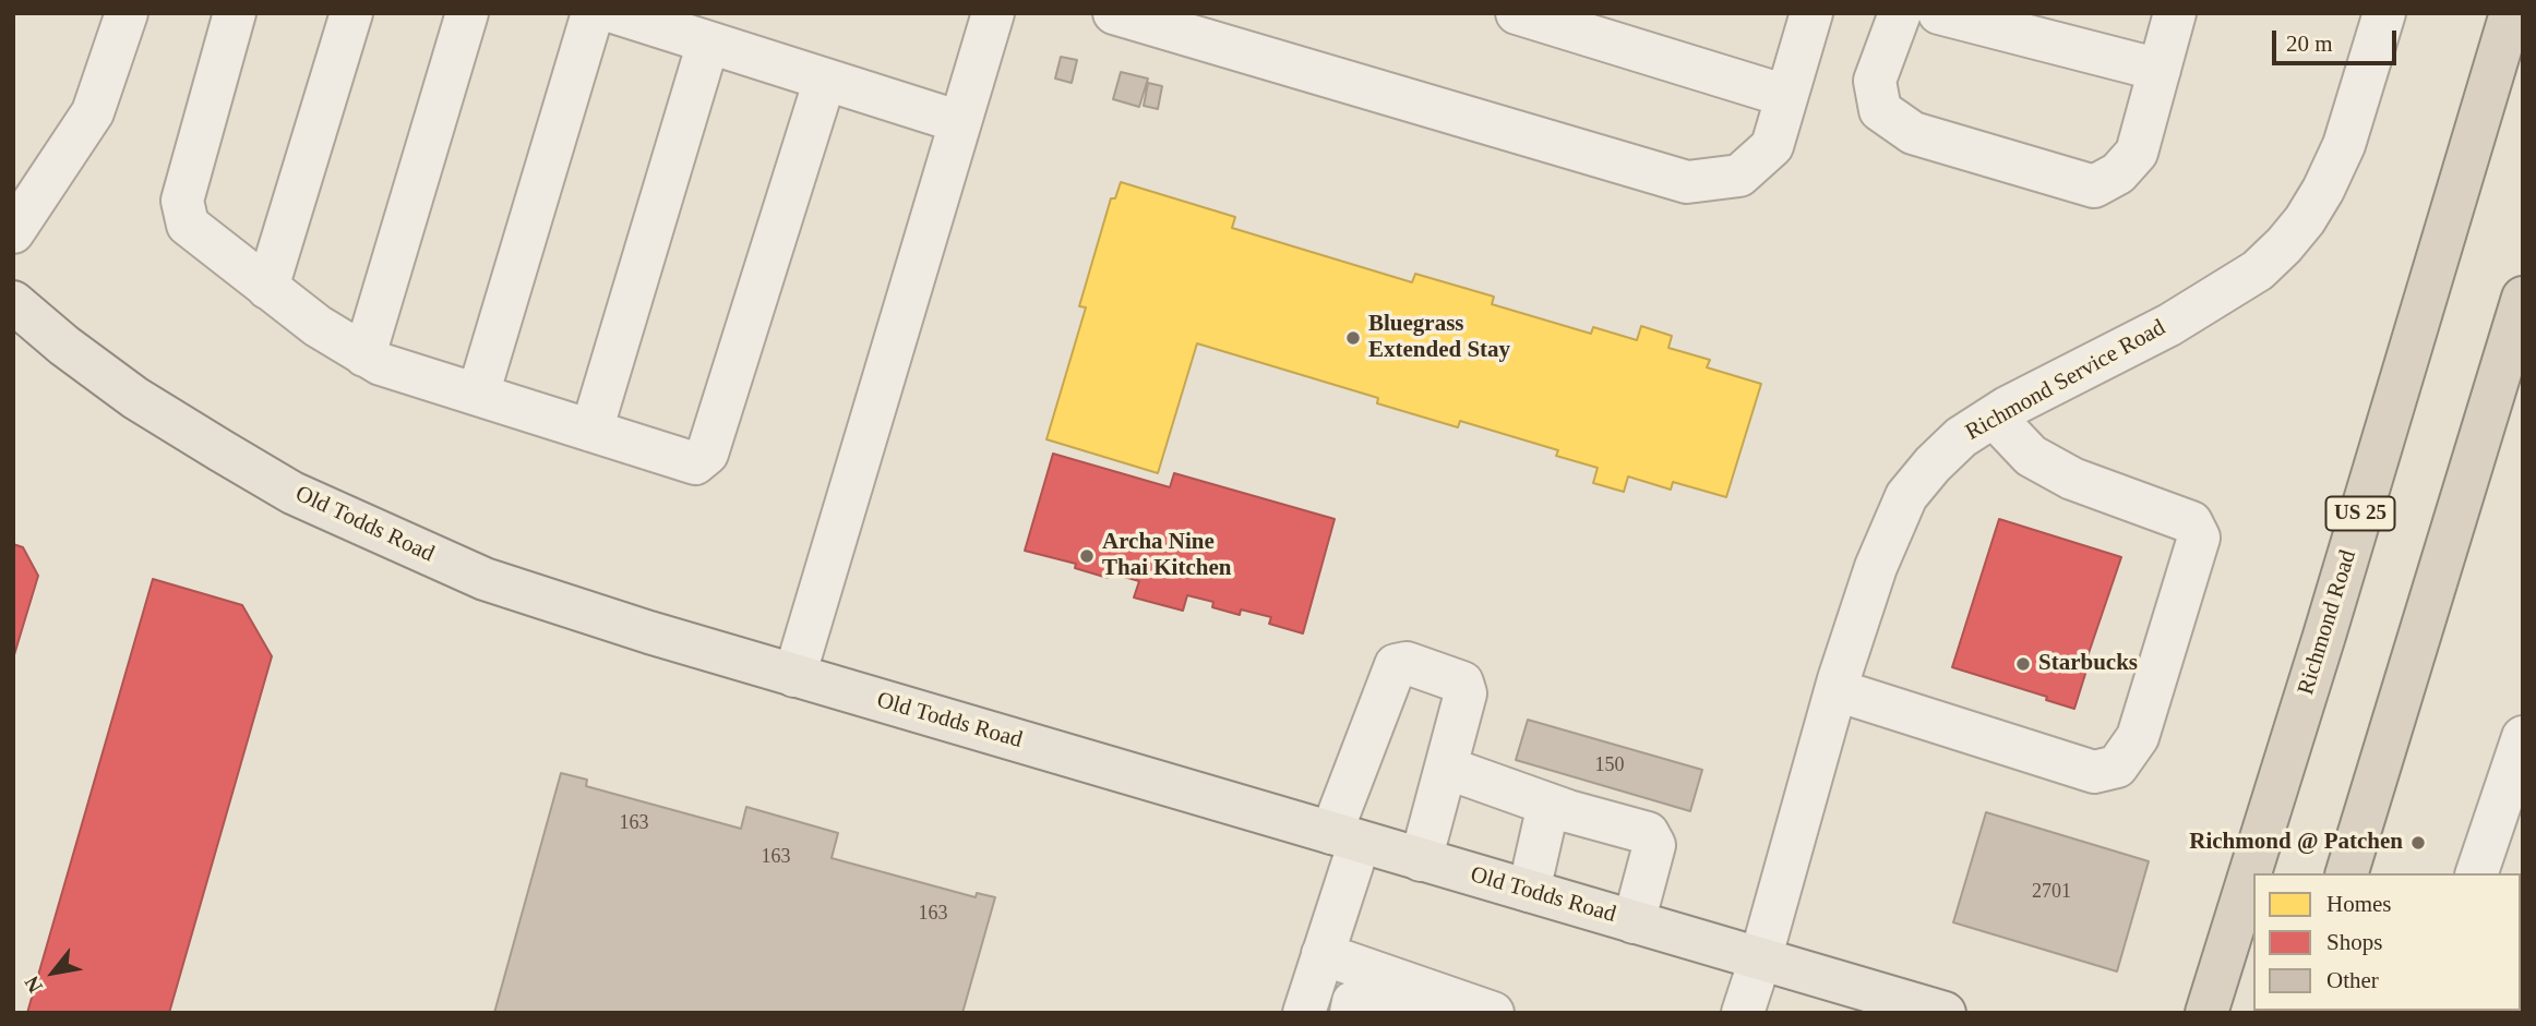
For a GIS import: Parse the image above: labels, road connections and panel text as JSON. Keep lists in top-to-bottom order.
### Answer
{
  "streets": {
    "highway": ["US 25", "Richmond Road"],
    "main road": ["Old Todds Road"],
    "street": ["Richmond Service Road"]
  },
  "crossings": [
    ["Richmond Service Road", "Old Todds Road"]
  ],
  "places": [
    "Bluegrass Extended Stay",
    "Archa Nine Thai Kitchen",
    "Starbucks",
    "Richmond @ Patchen"
  ],
  "house_numbers": [
    "150",
    "163",
    "163",
    "2701",
    "163"
  ],
  "legend": ["Homes", "Shops", "Other"],
  "scale_bar": "20 m",
  "north": "bottom left"
}
